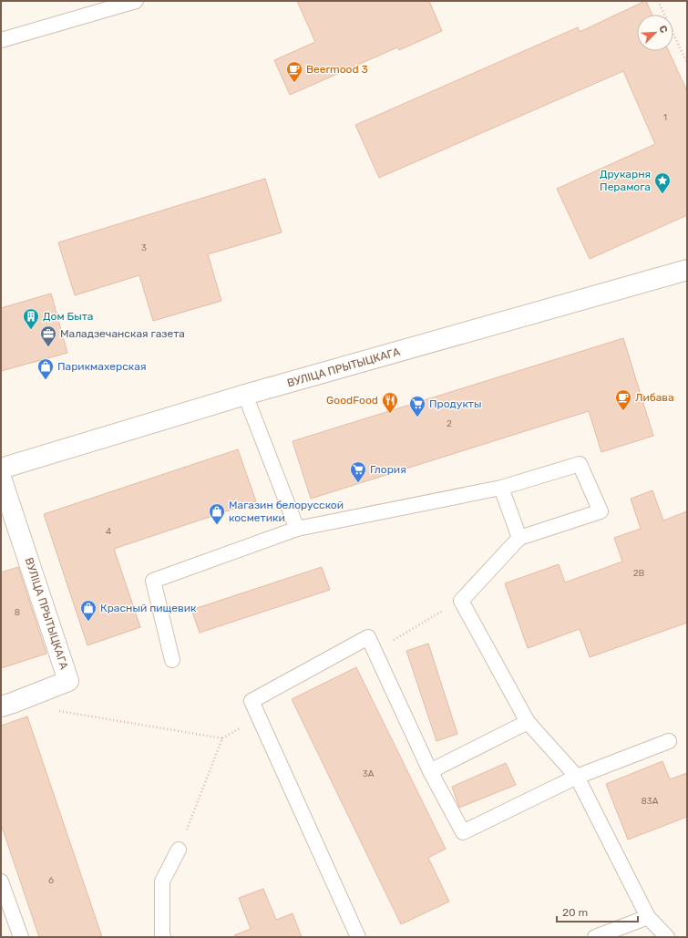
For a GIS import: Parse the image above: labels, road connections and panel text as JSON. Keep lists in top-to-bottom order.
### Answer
{
  "streets": {
    "street": ["ВУЛІЦА ПРЫТЫЦКАГА"]
  },
  "places": {
    "cafe": ["Beermood 3", "Либава"],
    "place": ["Друкарня Перамога"],
    "building": ["Дом Быта"],
    "office": ["Маладзечанская газета"],
    "shop": ["Парикмахерская", "Магазин белорусской косметики", "Красный пищевик"],
    "restaurant": ["GoodFood"],
    "supermarket": ["Продукты", "Глория"]
  },
  "house_numbers": [
    "1",
    "3",
    "2",
    "4",
    "2B",
    "8",
    "3А",
    "83А",
    "6"
  ],
  "scale_bar": "20 m",
  "north": "top right"
}
